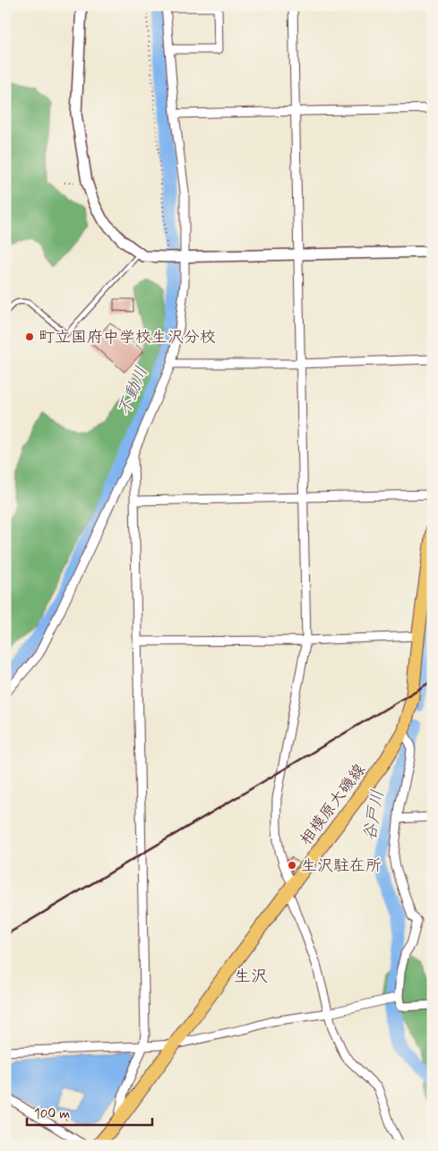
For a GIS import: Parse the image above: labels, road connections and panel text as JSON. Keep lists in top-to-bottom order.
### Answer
{
  "streets": {
    "main road": ["相模原大磯線"]
  },
  "districts": ["生沢"],
  "water": ["不動川", "谷戸川"],
  "places": ["町立国府中学校生沢分校", "生沢駐在所"],
  "scale_bar": "100 m"
}
